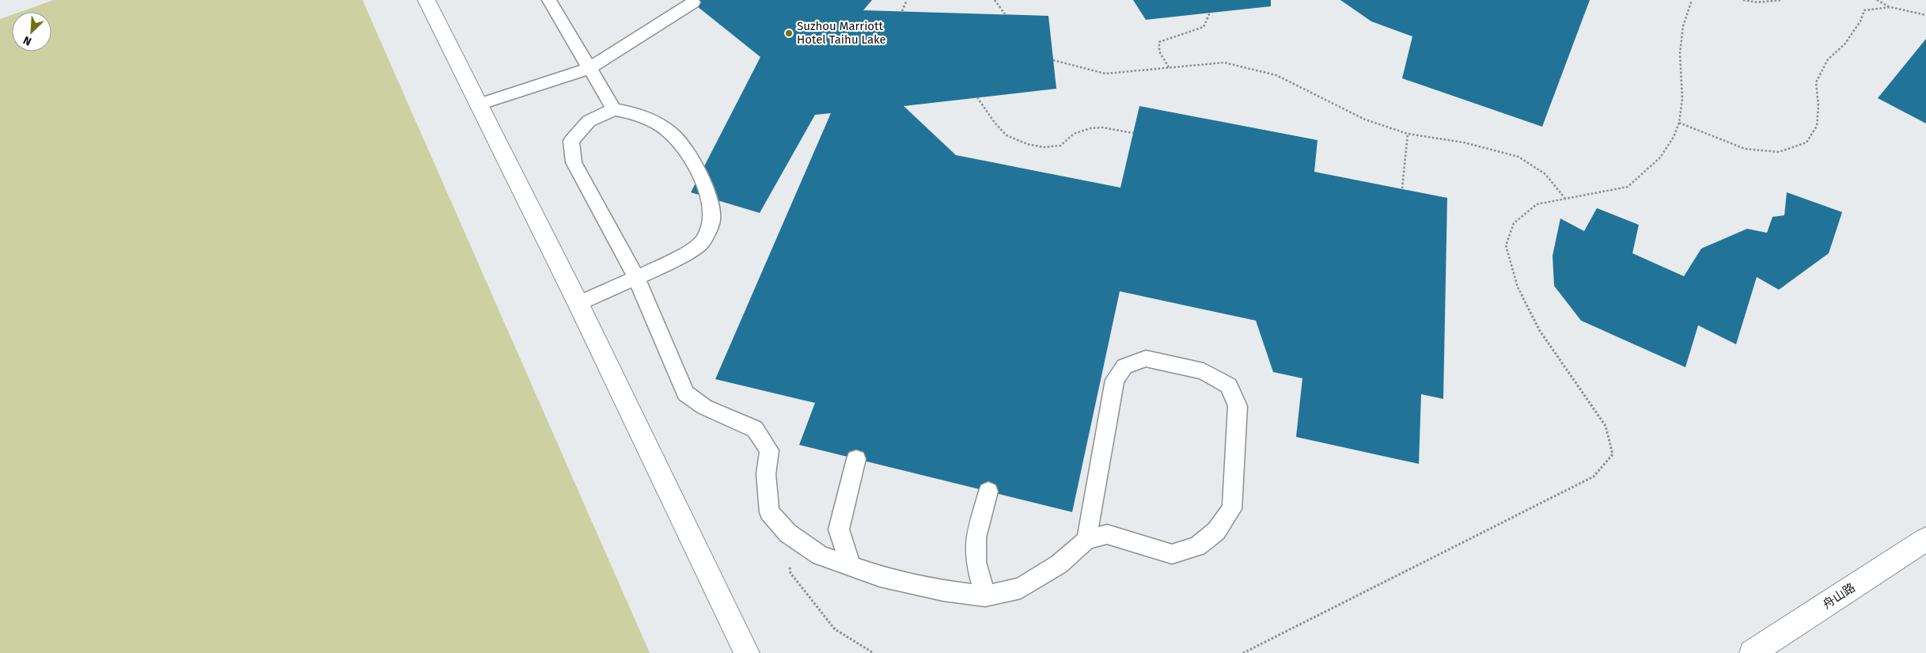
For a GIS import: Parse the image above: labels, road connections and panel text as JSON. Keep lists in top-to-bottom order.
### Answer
{
  "streets": {
    "street": ["舟山路"]
  },
  "places": ["Suzhou Marriott Hotel Taihu Lake"],
  "north": "bottom left"
}
